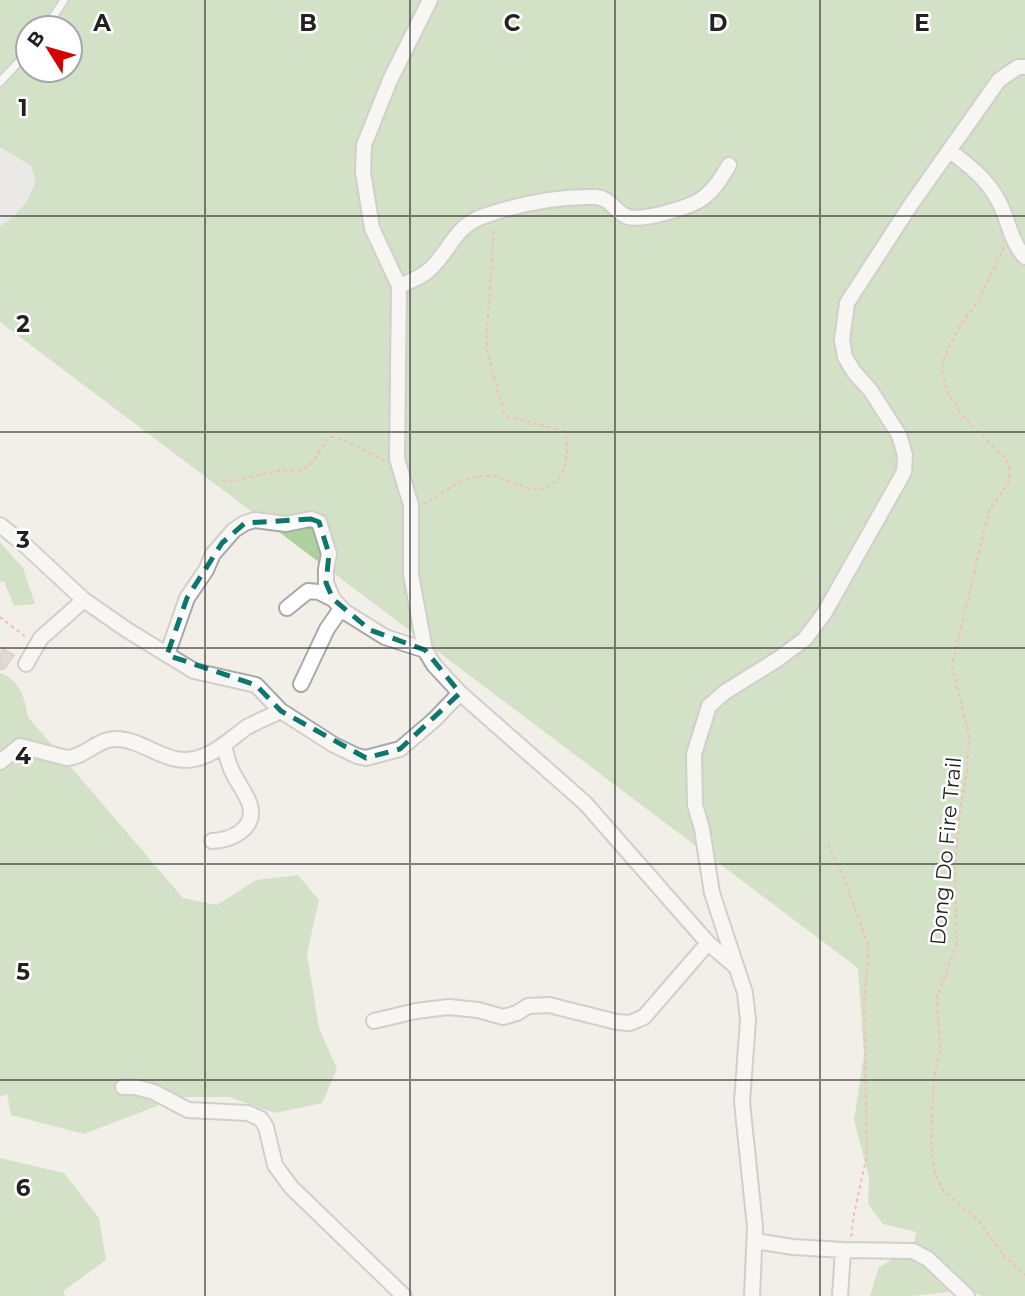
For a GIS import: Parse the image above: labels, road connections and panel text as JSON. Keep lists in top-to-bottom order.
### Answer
{
  "streets": {
    "path": ["Dong Do Fire Trail"]
  },
  "north": "top left",
  "grid": {
    "columns": [
      "A",
      "B",
      "C",
      "D",
      "E"
    ],
    "rows": [
      "1",
      "2",
      "3",
      "4",
      "5",
      "6"
    ]
  }
}
